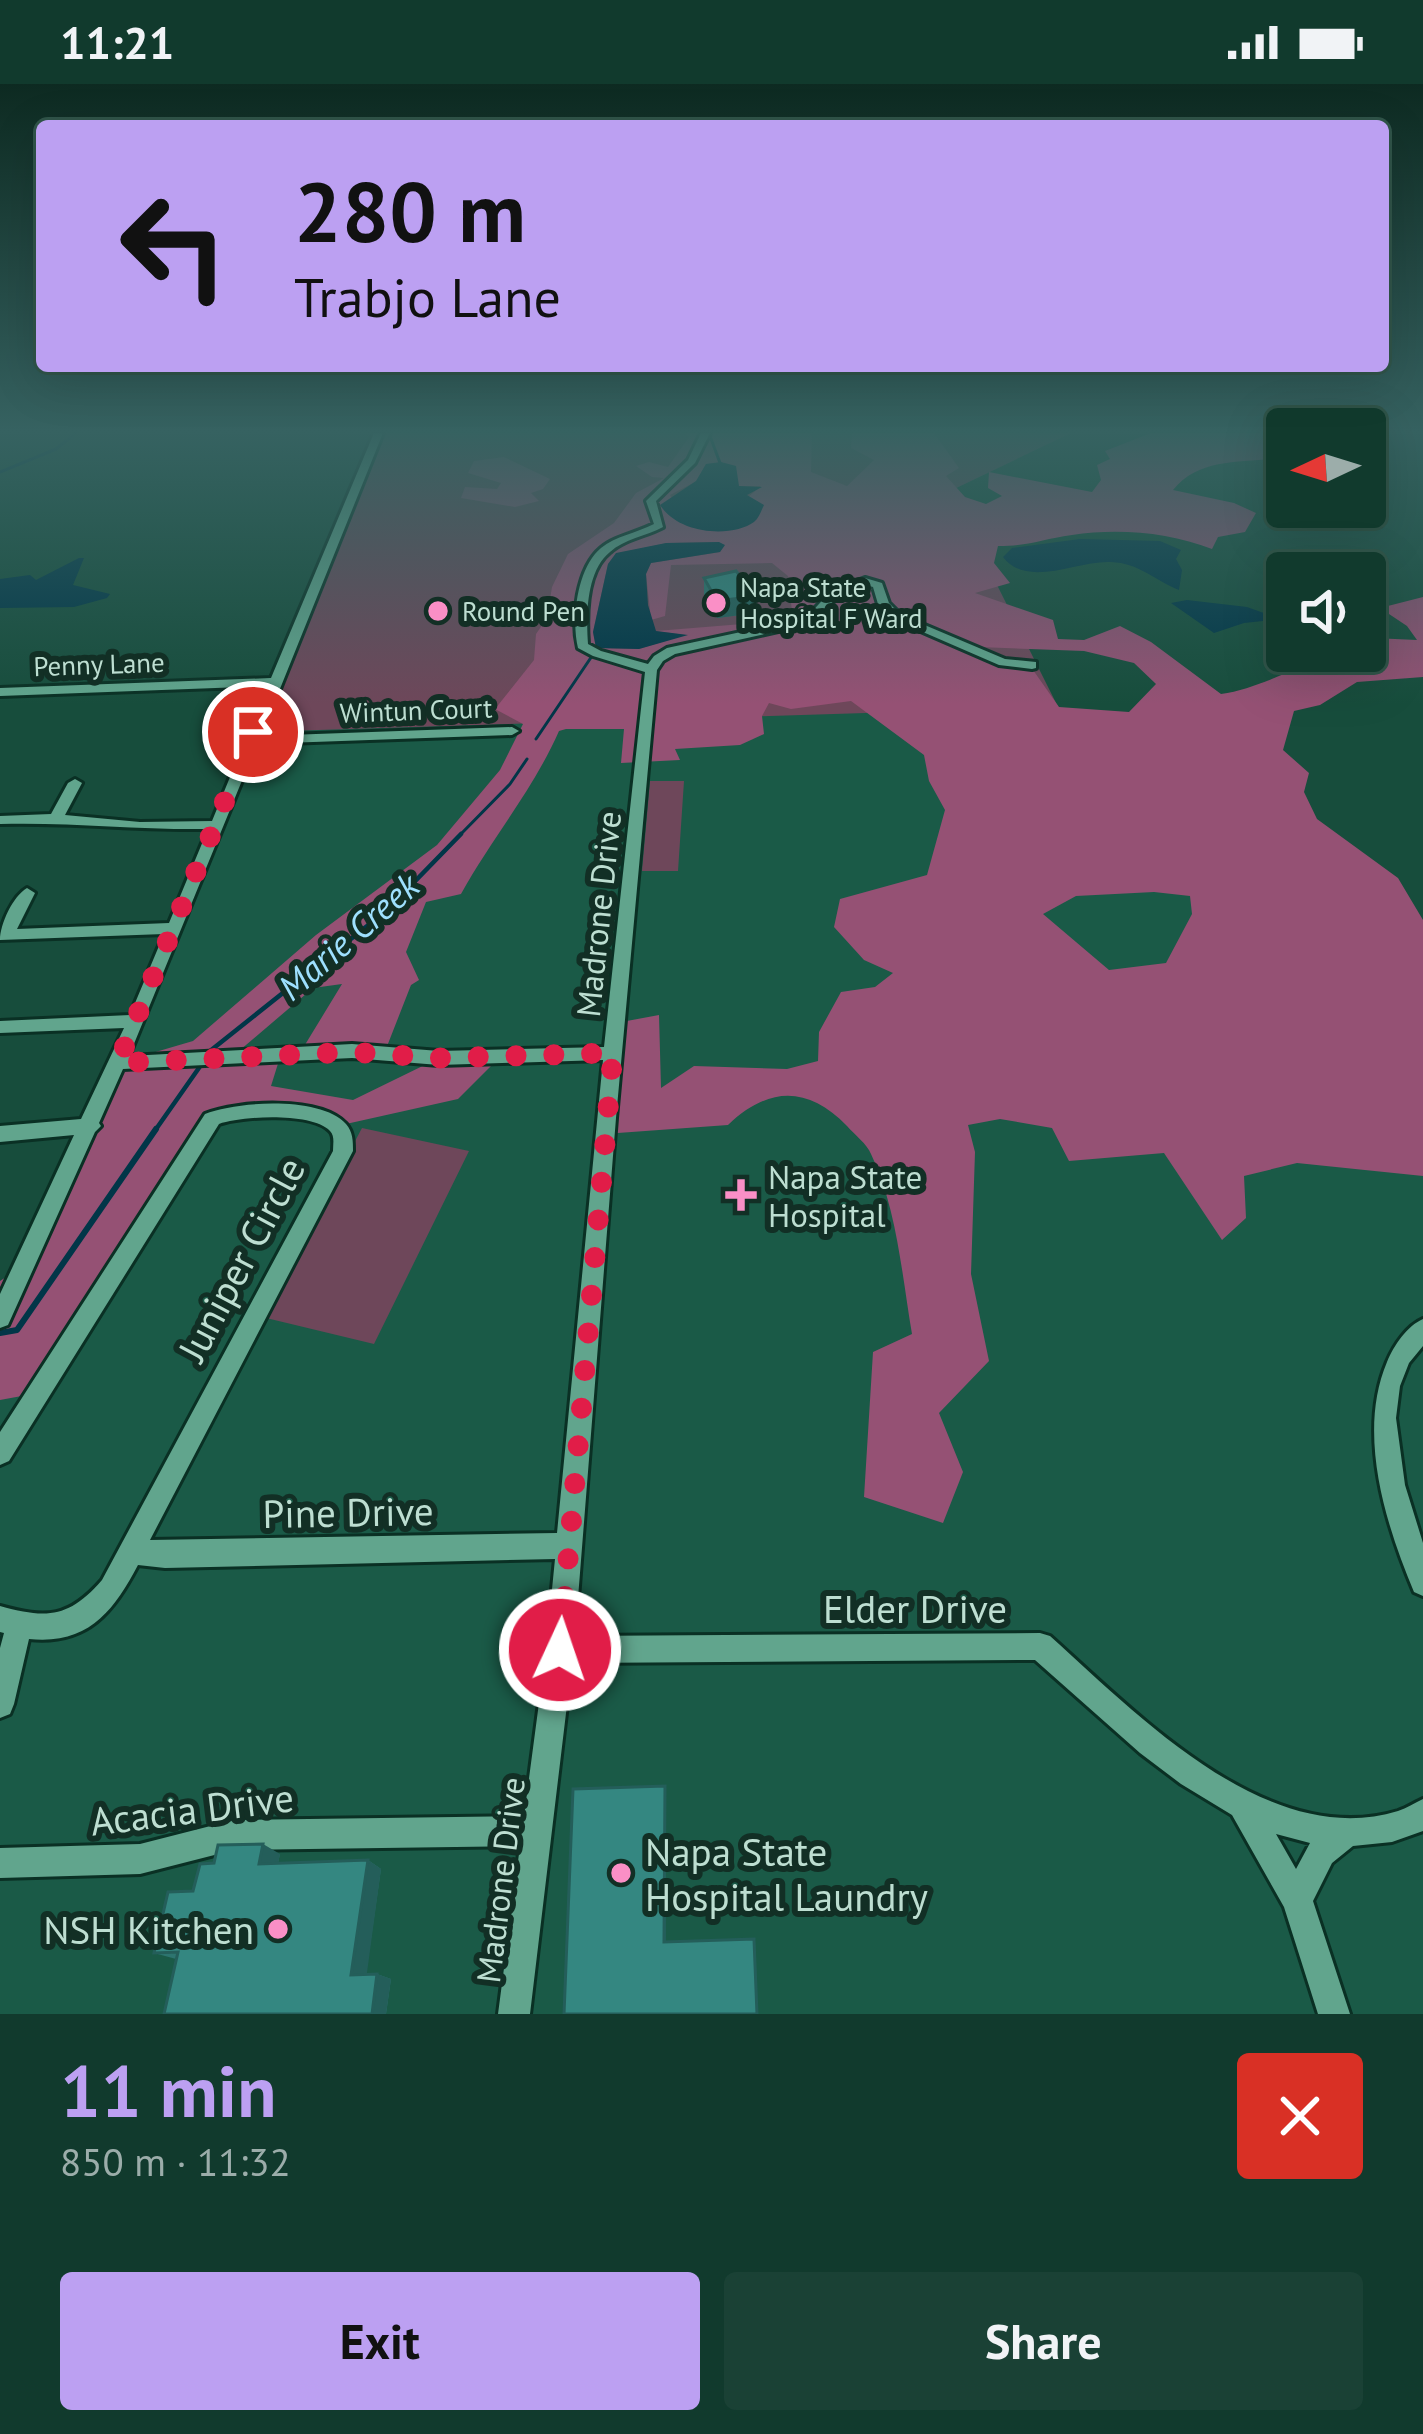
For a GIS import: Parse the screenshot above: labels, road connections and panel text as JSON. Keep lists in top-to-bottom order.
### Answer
{
  "streets": {
    "street": [
      "Penny Lane",
      "Wintun Court",
      "Madrone Drive",
      "Juniper Circle",
      "Pine Drive",
      "Elder Drive",
      "Acacia Drive"
    ]
  },
  "crossings": [
    ["Madrone Drive", "Pine Drive"],
    ["Madrone Drive", "Elder Drive"],
    ["Madrone Drive", "Acacia Drive"],
    ["Juniper Circle", "Pine Drive"]
  ],
  "water": ["Marie Creek"],
  "places": {
    "other": [
      "Napa State Hospital F Ward",
      "Round Pen",
      "Napa State Hospital Laundry",
      "NSH Kitchen"
    ],
    "health": ["Napa State Hospital"]
  },
  "north": "left",
  "page": {
    "status": "11:21",
    "turn": ["280 m", "Trabjo Lane"],
    "heading": ["11 min", "850 m · 11:32"],
    "buttons": ["Exit", "Share"]
  }
}
